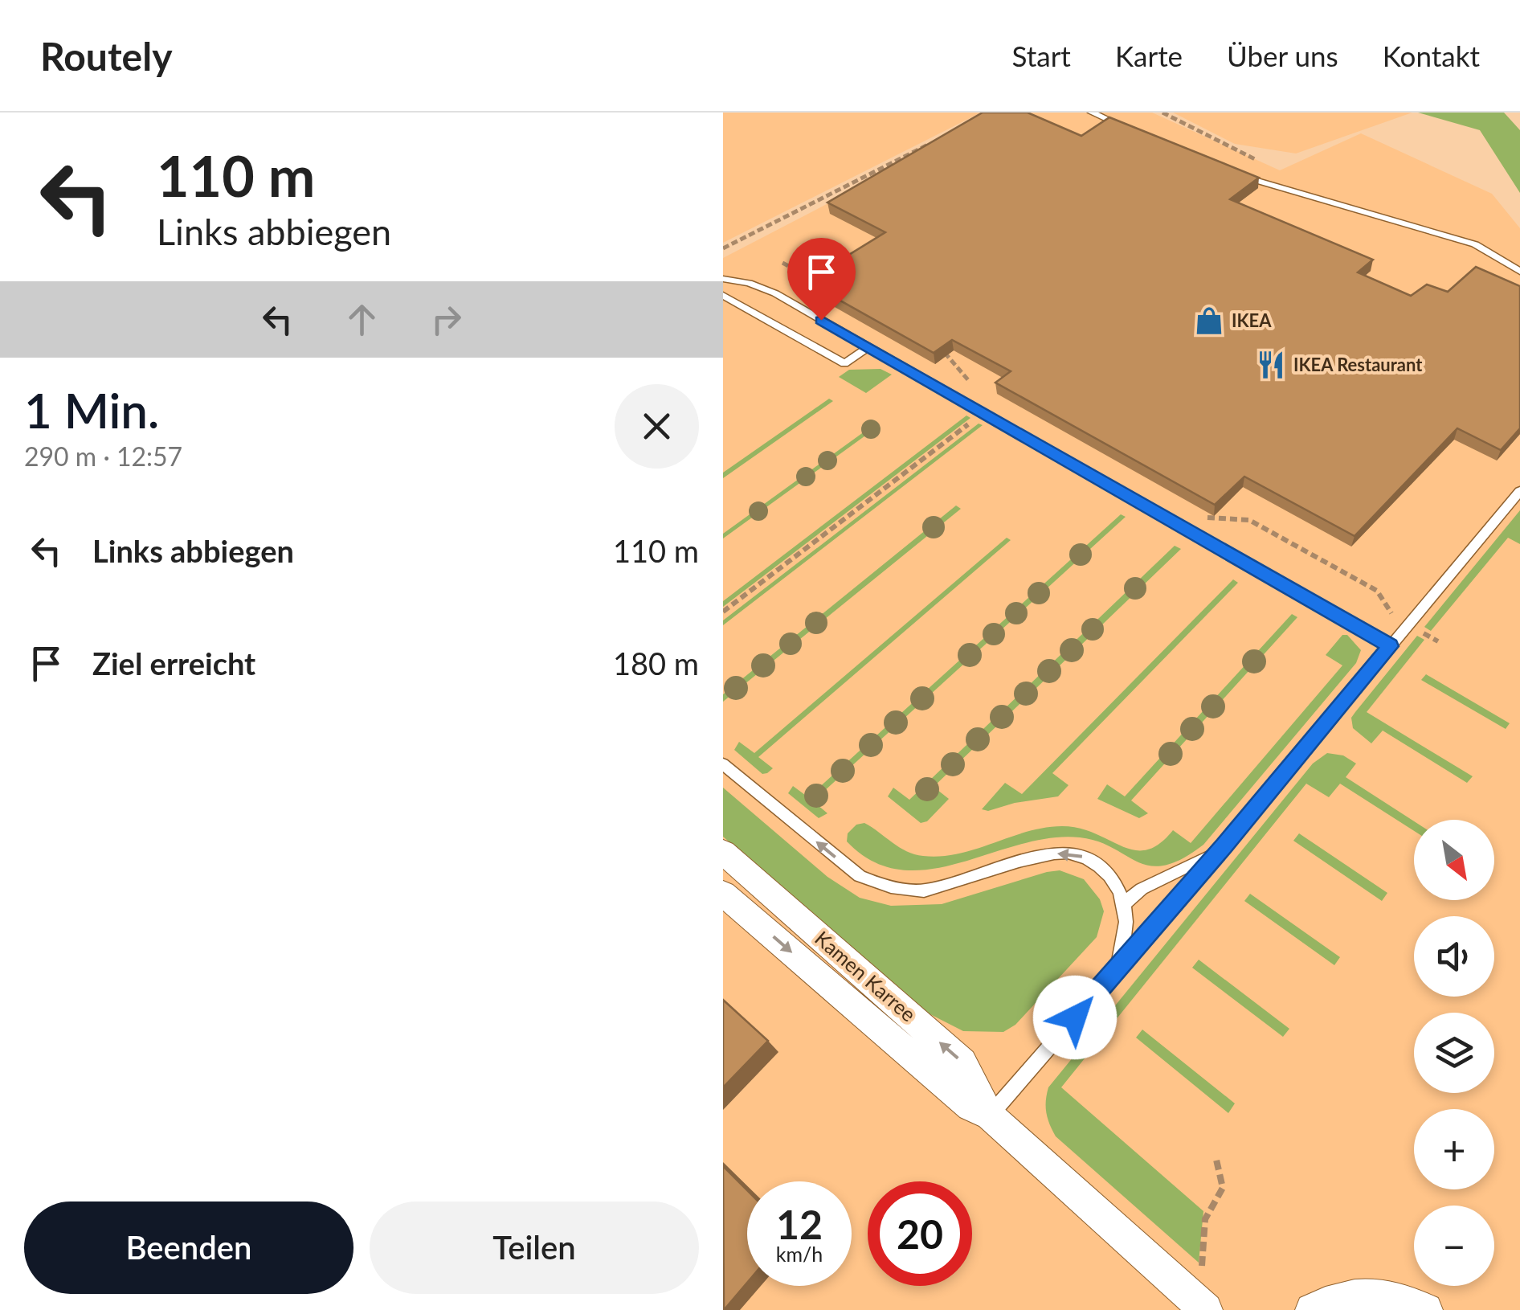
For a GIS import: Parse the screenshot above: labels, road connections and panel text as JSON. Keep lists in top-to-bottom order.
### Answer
{
  "streets": {
    "street": ["Kamen Karree"]
  },
  "places": {
    "shop": ["IKEA"],
    "restaurant": ["IKEA Restaurant"]
  },
  "north": "bottom right",
  "page": {
    "header": "Routely",
    "nav": [
      "Start",
      "Karte",
      "Über uns",
      "Kontakt"
    ],
    "turn": ["110 m", "Links abbiegen"],
    "heading": ["1 Min.", "290 m · 12:57"],
    "list": [
      {
        "name": "Links abbiegen",
        "value": "110 m"
      },
      {
        "name": "Ziel erreicht",
        "value": "180 m"
      }
    ],
    "map_buttons": ["+", "−"],
    "speed": "12 km/h",
    "limit": "20",
    "buttons": ["Beenden", "Teilen"]
  }
}
